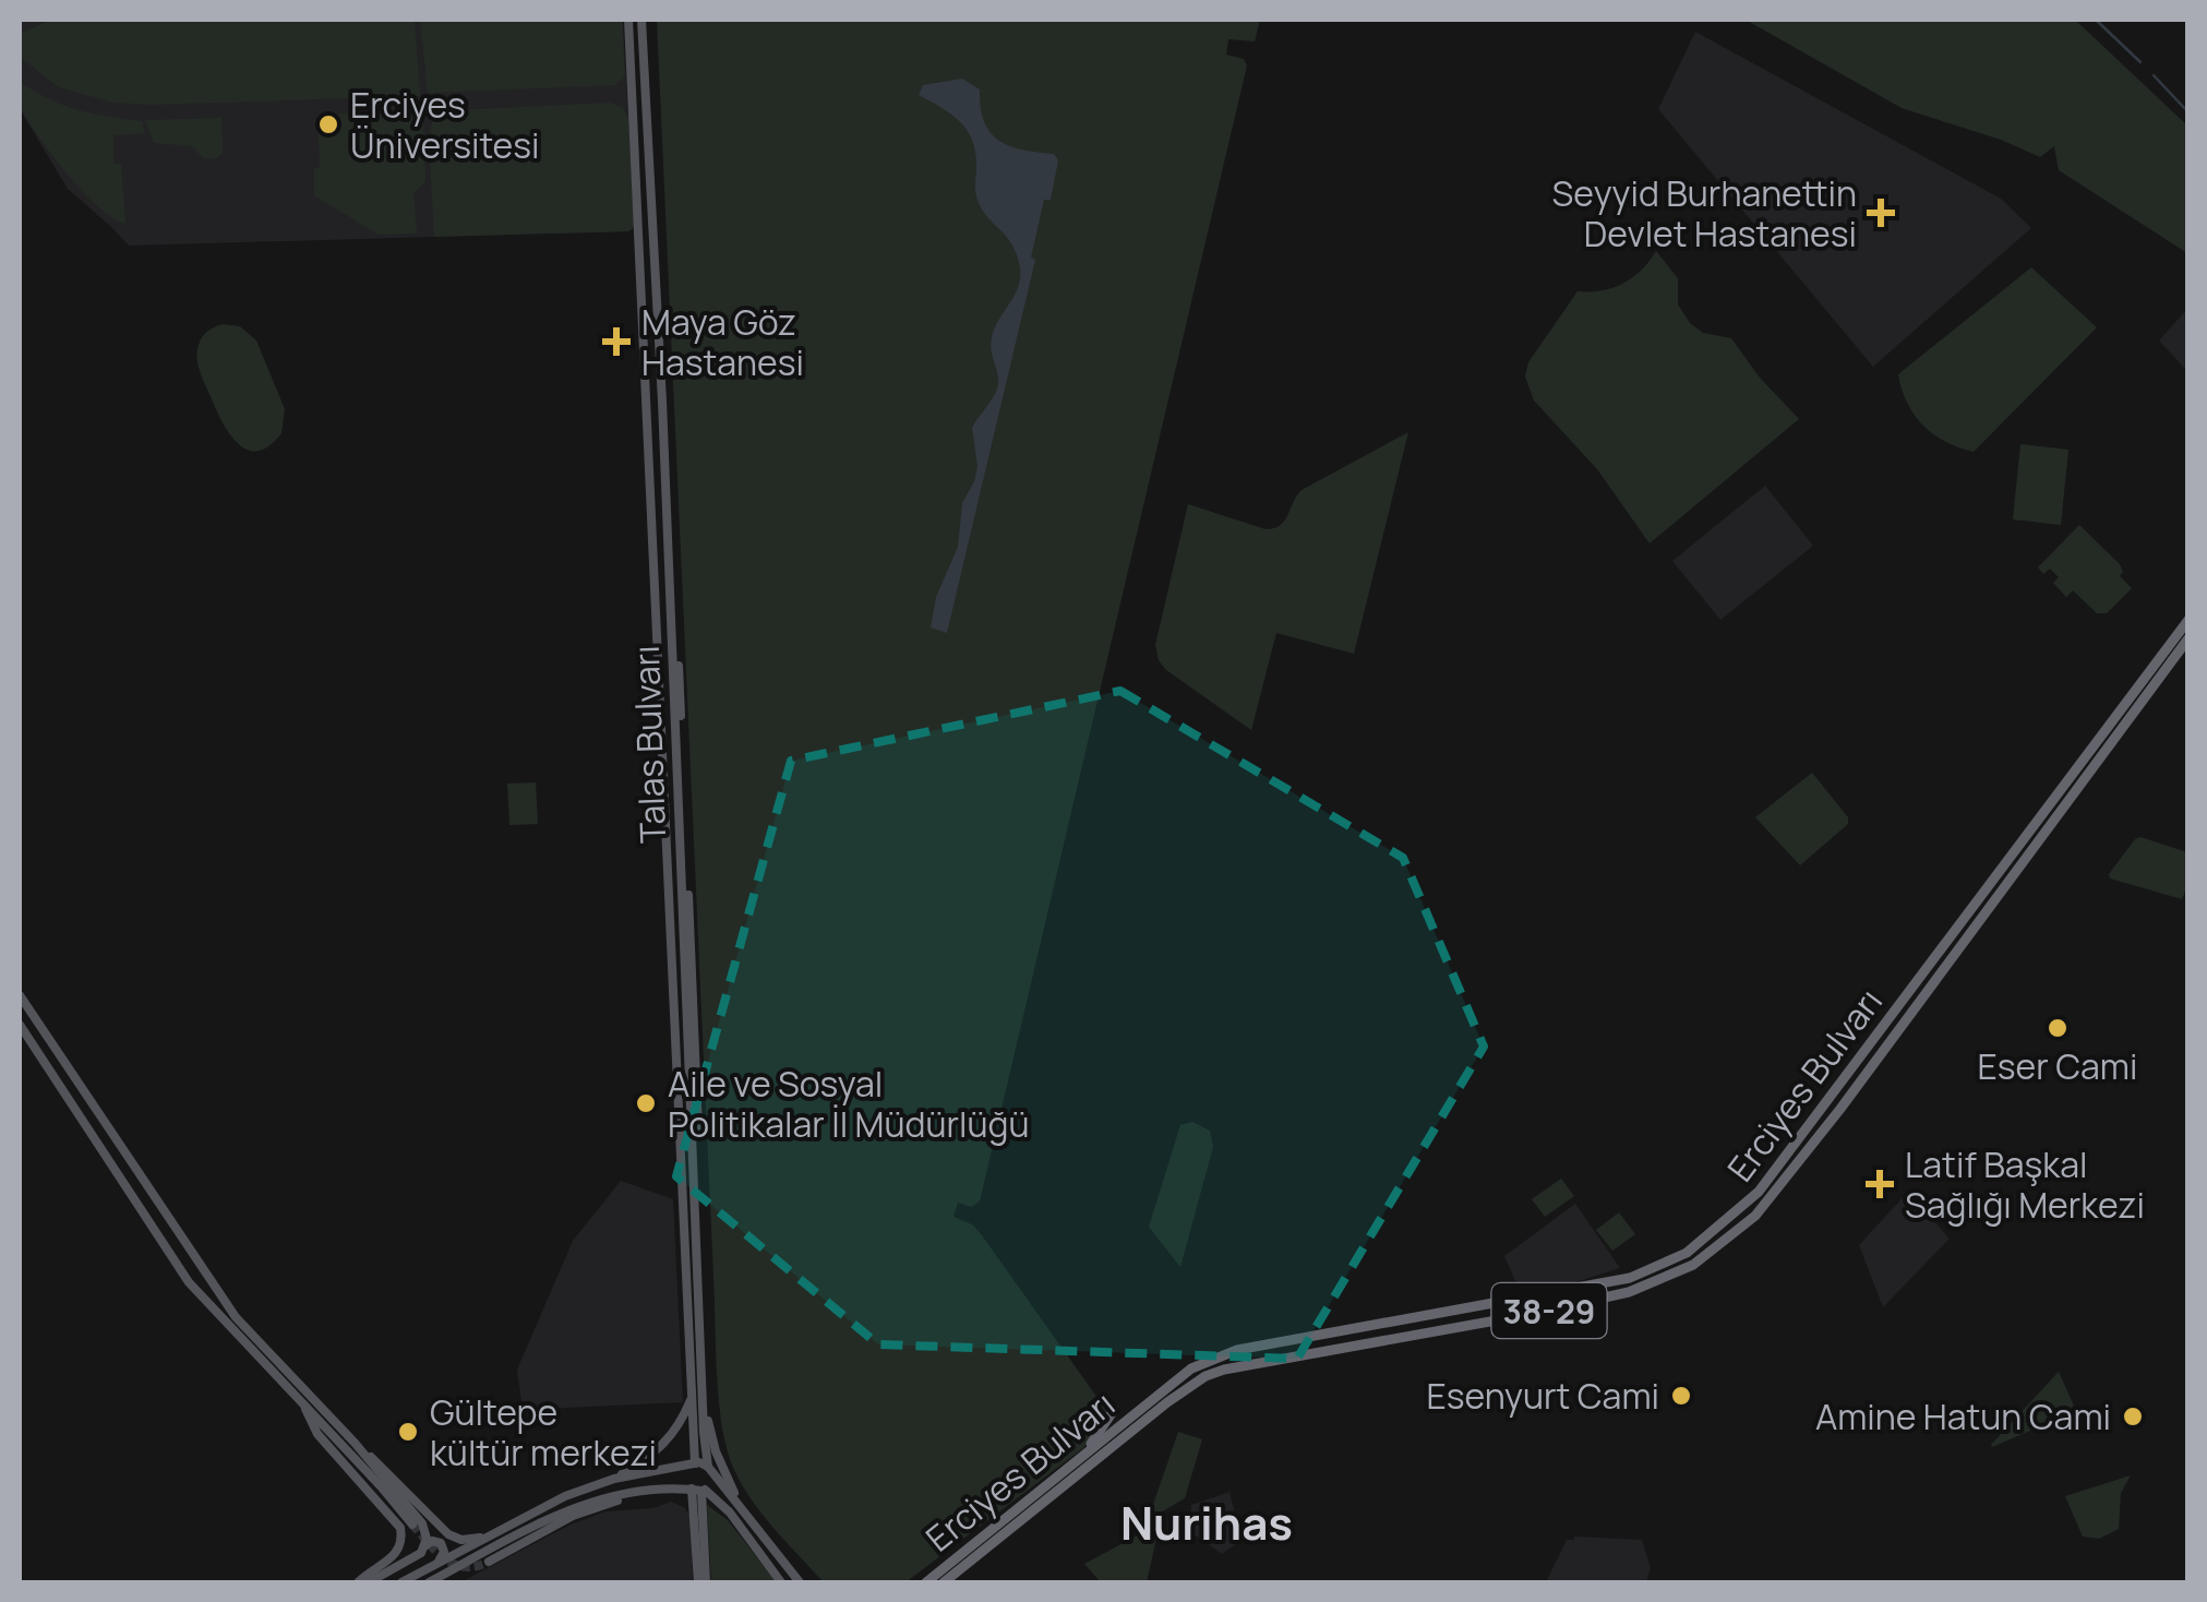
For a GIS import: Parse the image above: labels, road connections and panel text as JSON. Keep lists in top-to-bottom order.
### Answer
{
  "streets": {
    "highway": ["Erciyes Bulvarı", "38-29"],
    "main road": ["Talas Bulvarı"]
  },
  "districts": ["Nurihas"],
  "places": {
    "other": [
      "Erciyes Üniversitesi",
      "Eser Cami",
      "Aile ve Sosyal Politikalar İl Müdürlüğü",
      "Esenyurt Cami",
      "Amine Hatun Cami",
      "Gültepe kültür merkezi"
    ],
    "health": ["Seyyid Burhanettin Devlet Hastanesi", "Maya Göz Hastanesi", "Latif Başkal Sağlığı Merkezi"]
  }
}
